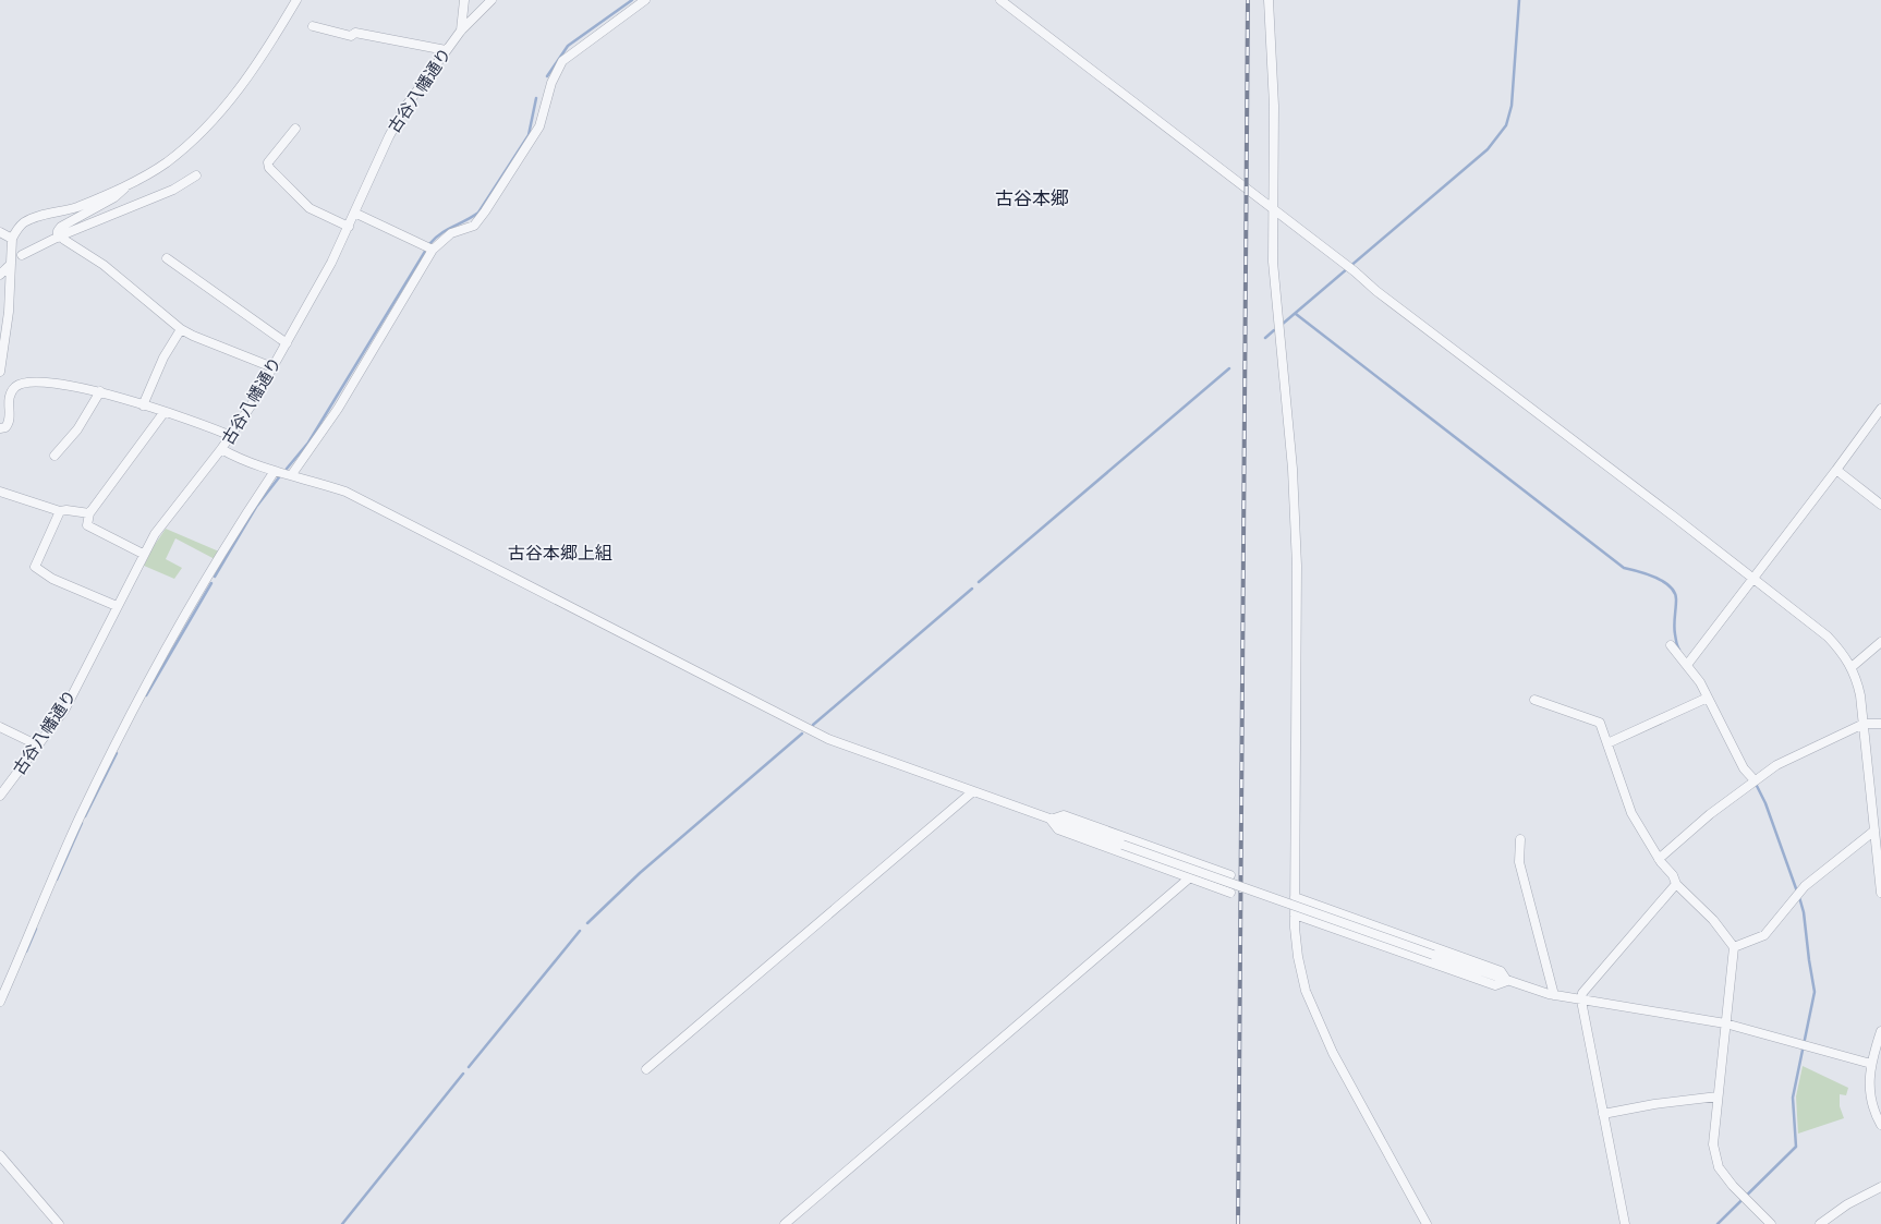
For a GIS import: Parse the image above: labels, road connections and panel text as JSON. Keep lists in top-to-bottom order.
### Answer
{
  "streets": {
    "street": ["古谷八幡通り"]
  },
  "districts": ["古谷本郷", "古谷本郷上組"]
}
